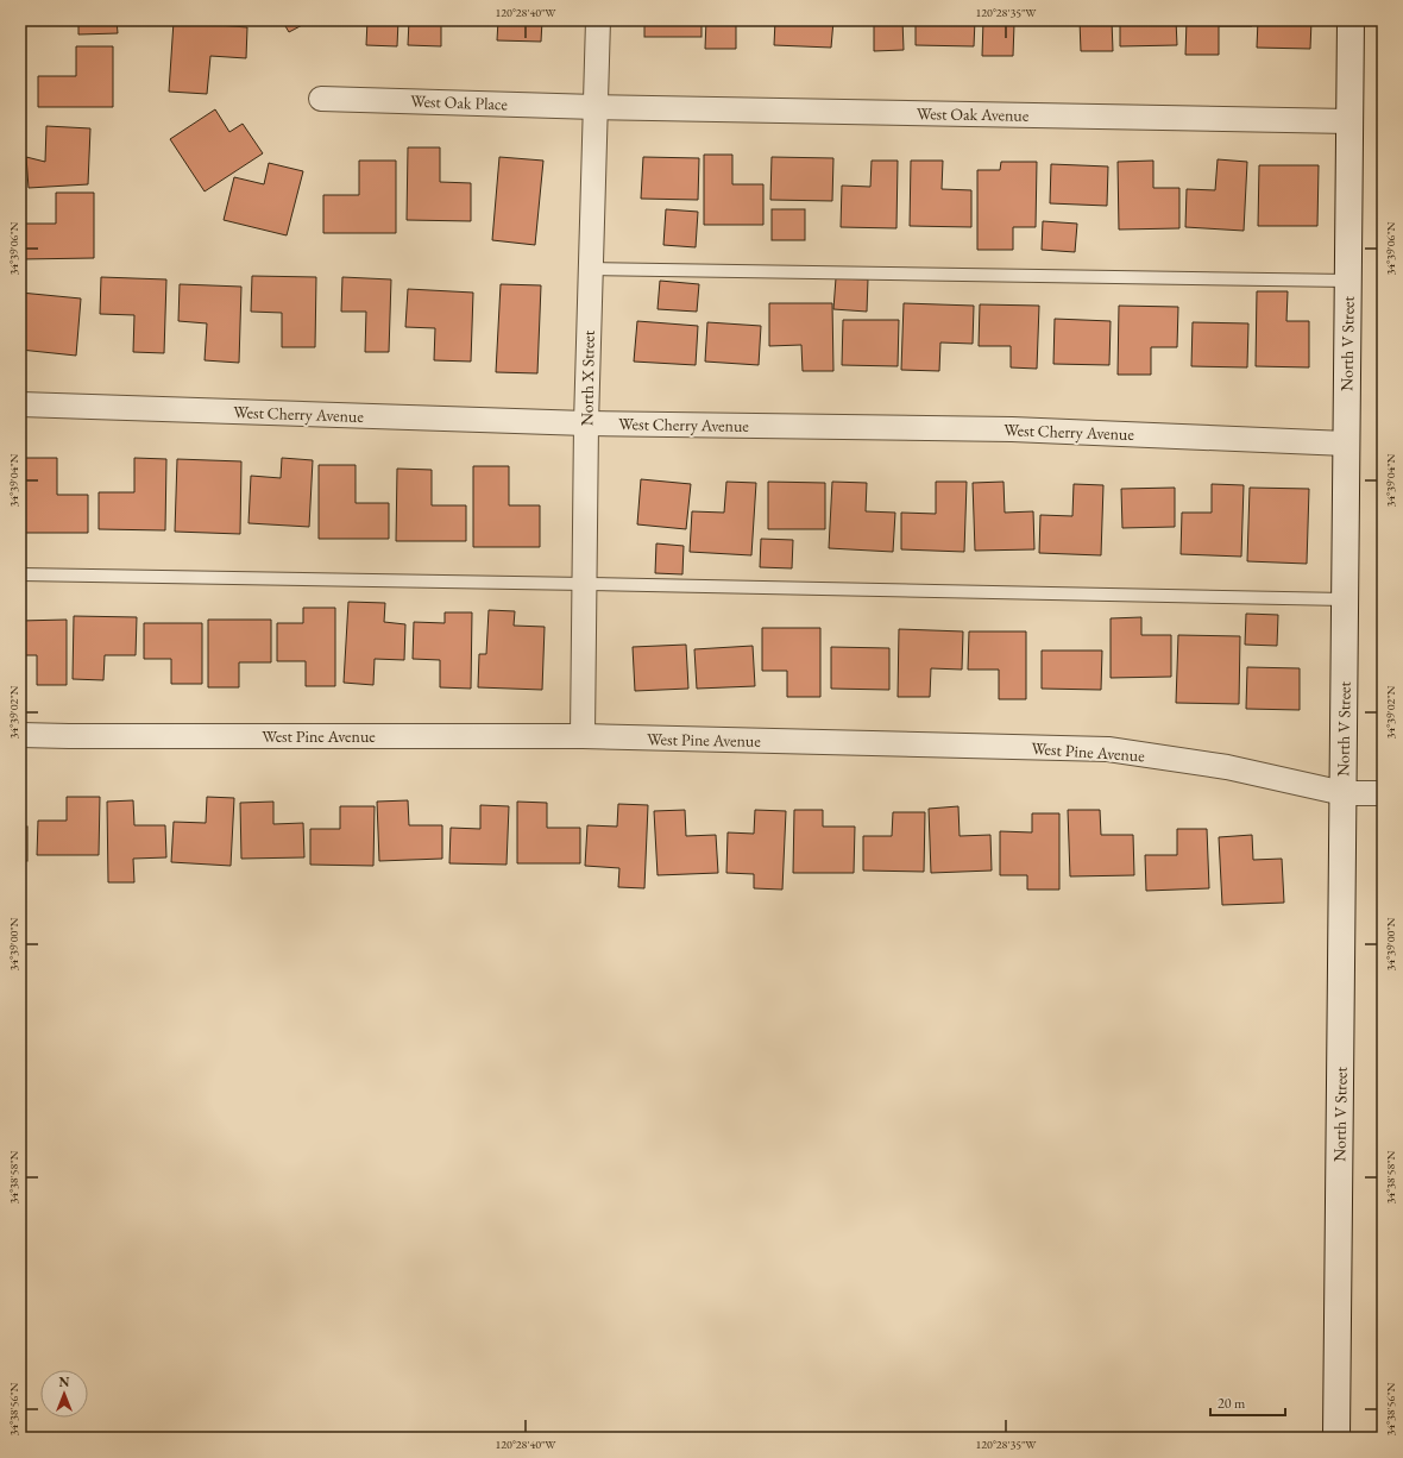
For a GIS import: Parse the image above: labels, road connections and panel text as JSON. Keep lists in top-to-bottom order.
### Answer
{
  "streets": {
    "street": [
      "West Oak Place",
      "West Oak Avenue",
      "North V Street",
      "North X Street",
      "West Cherry Avenue",
      "West Pine Avenue"
    ]
  },
  "crossings": [
    ["West Oak Place", "West Oak Avenue"],
    ["West Oak Place", "North X Street"],
    ["West Oak Avenue", "North V Street"],
    ["West Oak Avenue", "North X Street"],
    ["North V Street", "West Cherry Avenue"],
    ["North V Street", "West Pine Avenue"],
    ["North X Street", "West Cherry Avenue"],
    ["North X Street", "West Pine Avenue"]
  ],
  "scale_bar": "20 m",
  "north": "top",
  "coordinates": [
    "120°28'40\"W",
    "120°28'35\"W",
    "34°39'06\"N",
    "34°39'04\"N",
    "34°39'02\"N",
    "34°39'00\"N",
    "34°38'58\"N",
    "34°38'56\"N"
  ]
}
